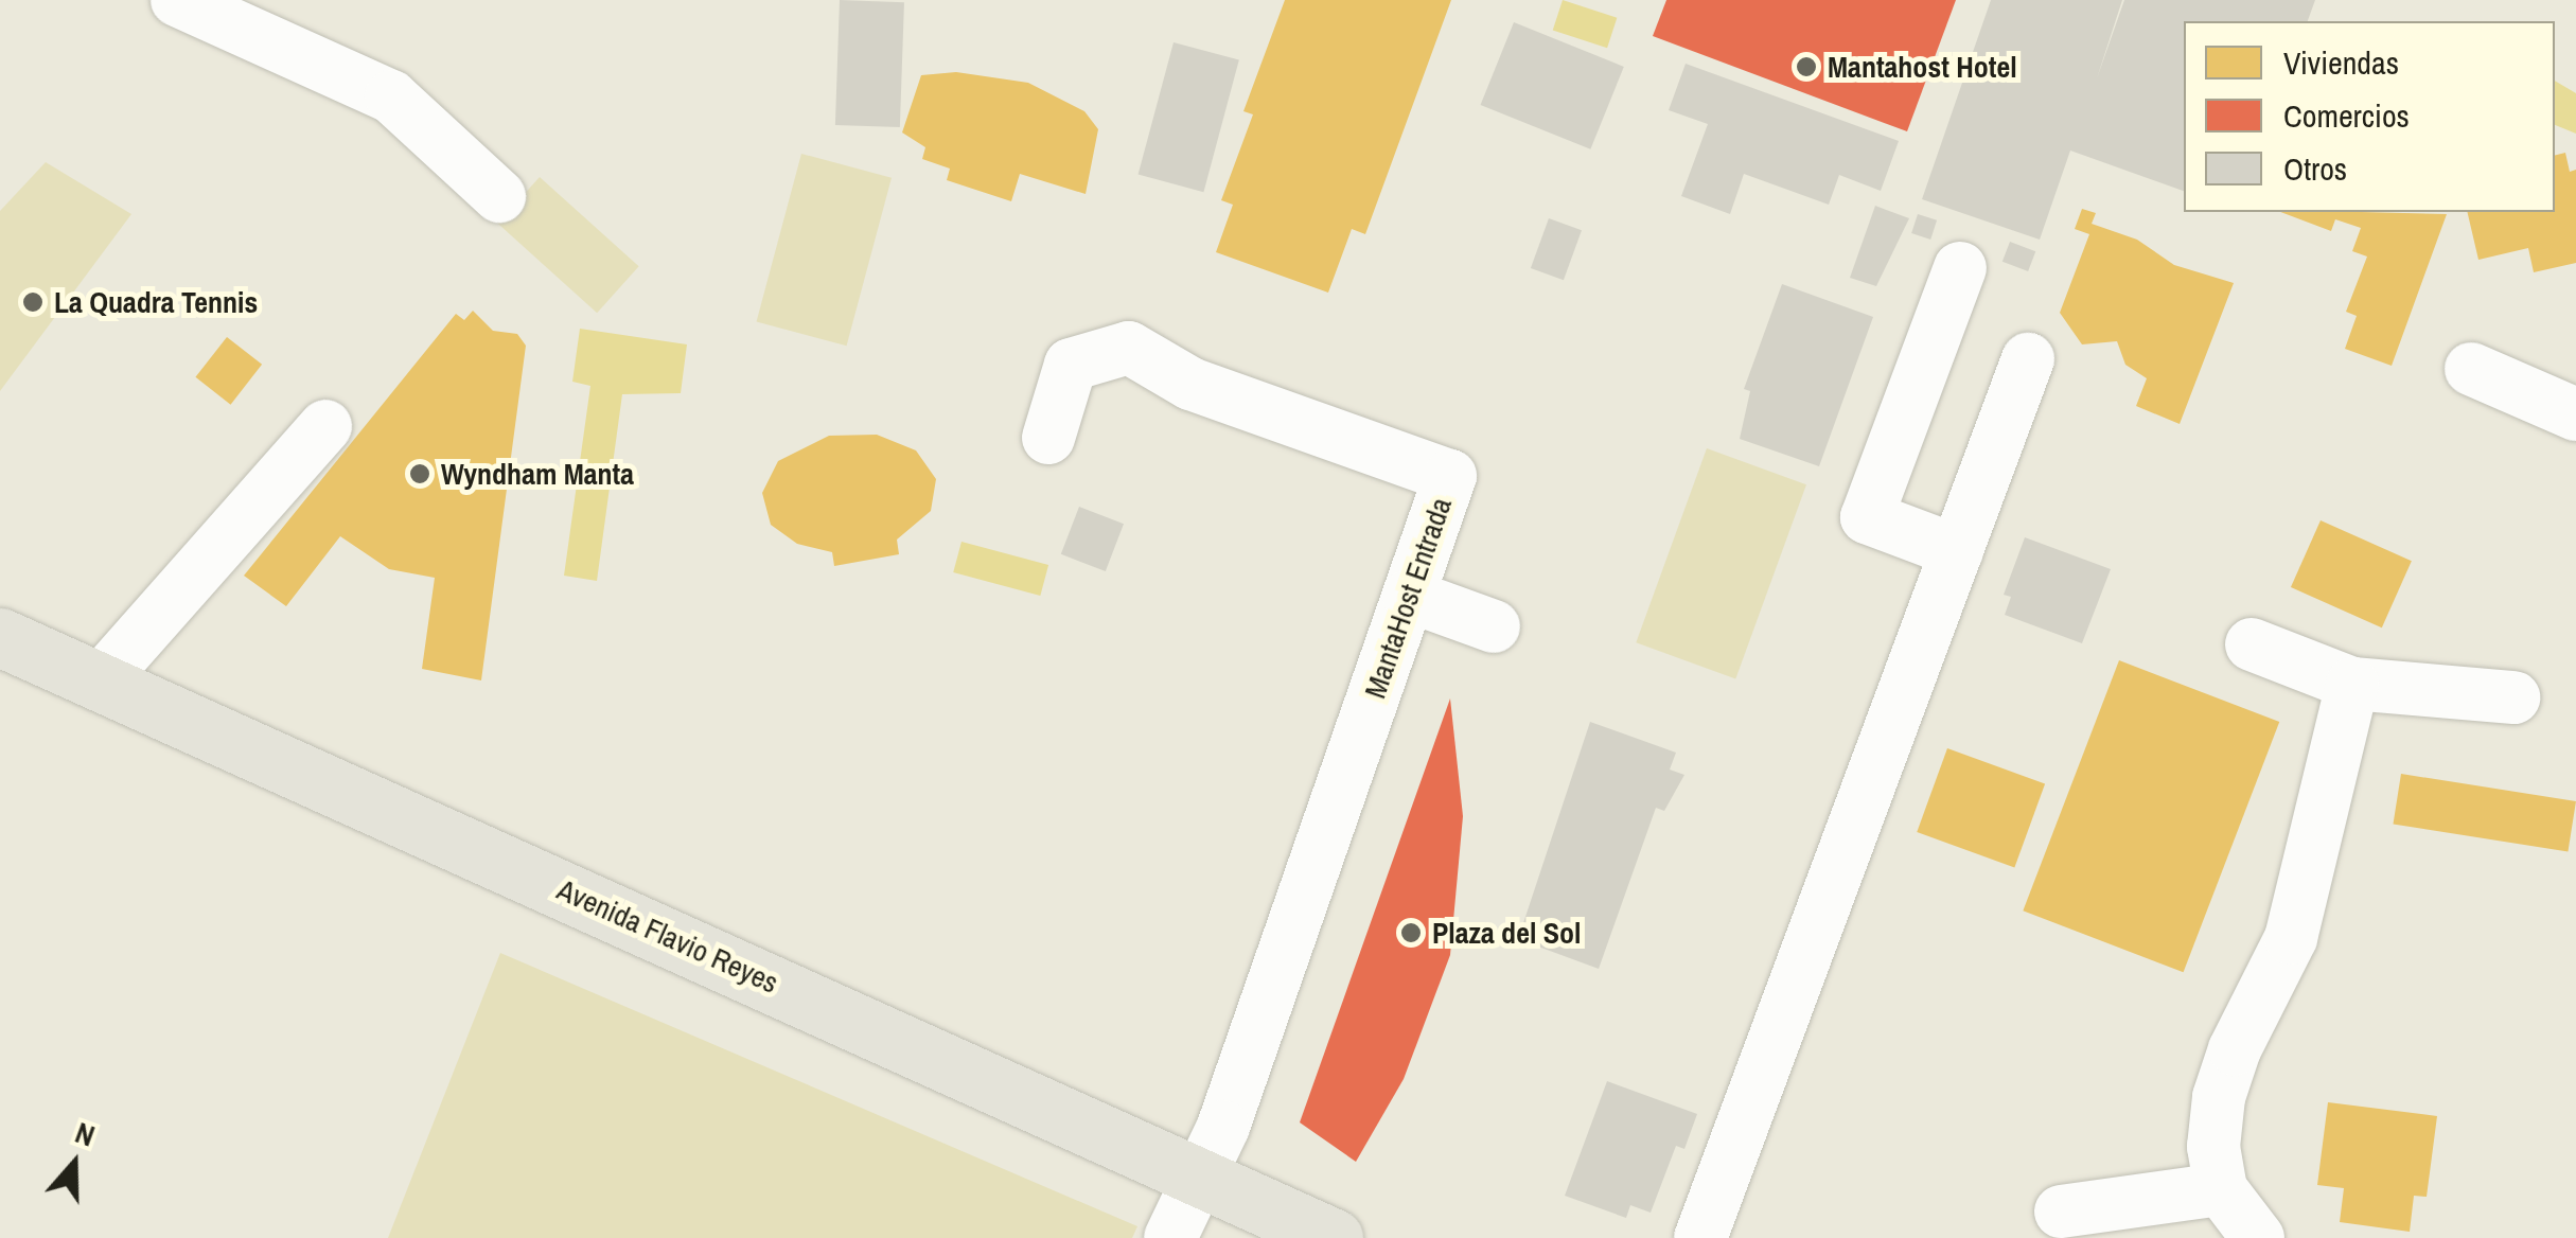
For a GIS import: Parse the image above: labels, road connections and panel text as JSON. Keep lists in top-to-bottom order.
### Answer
{
  "streets": {
    "main road": ["Avenida Flavio Reyes"],
    "street": ["MantaHost Entrada"]
  },
  "crossings": [
    ["MantaHost Entrada", "Avenida Flavio Reyes"]
  ],
  "places": [
    "Mantahost Hotel",
    "La Quadra Tennis",
    "Wyndham Manta",
    "Plaza del Sol"
  ],
  "legend": ["Viviendas", "Comercios", "Otros"],
  "north": "top"
}
